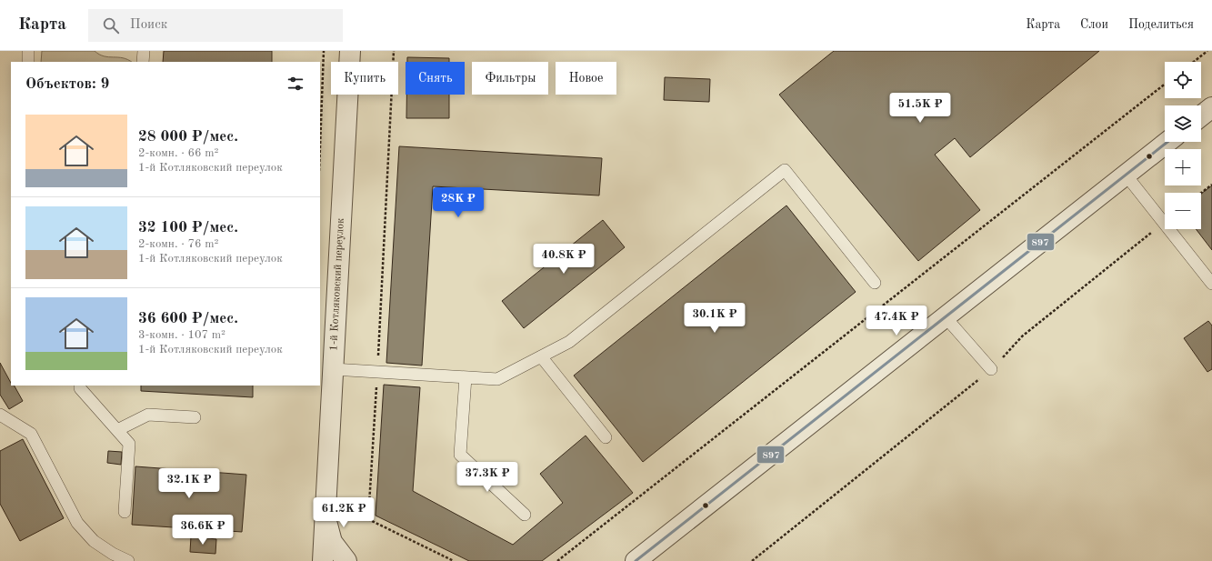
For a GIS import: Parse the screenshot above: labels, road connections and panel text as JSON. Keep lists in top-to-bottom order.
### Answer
{
  "streets": {
    "street": ["1-й Котляковский переулок"]
  },
  "lines": ["transit line 897"],
  "page": {
    "header": "Карта",
    "search": "Поиск",
    "nav": ["Карта", "Слои", "Поделиться"],
    "map_buttons": ["+", "−"],
    "chip": [
      "Купить",
      "Снять",
      "Фильтры",
      "Новое"
    ],
    "heading": "Объектов: 9",
    "price": [
      "51.5K ₽",
      "28K ₽",
      "40.8K ₽",
      "30.1K ₽",
      "47.4K ₽",
      "37.3K ₽",
      "32.1K ₽",
      "61.2K ₽",
      "36.6K ₽"
    ],
    "list": [
      {
        "name": "28 000 ₽/мес.",
        "note": "2-комн. · 66 m² · 1-й Котляковский переулок"
      },
      {
        "name": "32 100 ₽/мес.",
        "note": "2-комн. · 76 m² · 1-й Котляковский переулок"
      },
      {
        "name": "36 600 ₽/мес.",
        "note": "3-комн. · 107 m² · 1-й Котляковский переулок"
      }
    ]
  }
}
